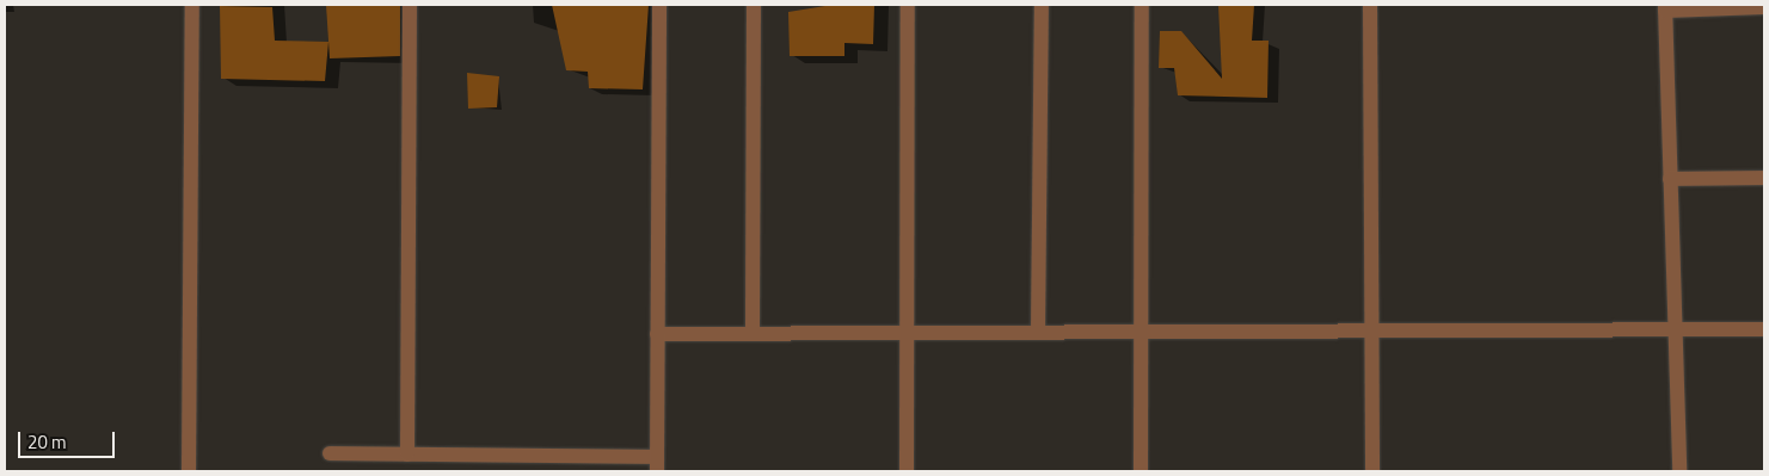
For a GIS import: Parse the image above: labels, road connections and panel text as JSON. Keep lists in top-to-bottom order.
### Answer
{
  "scale_bar": "20 m"
}
